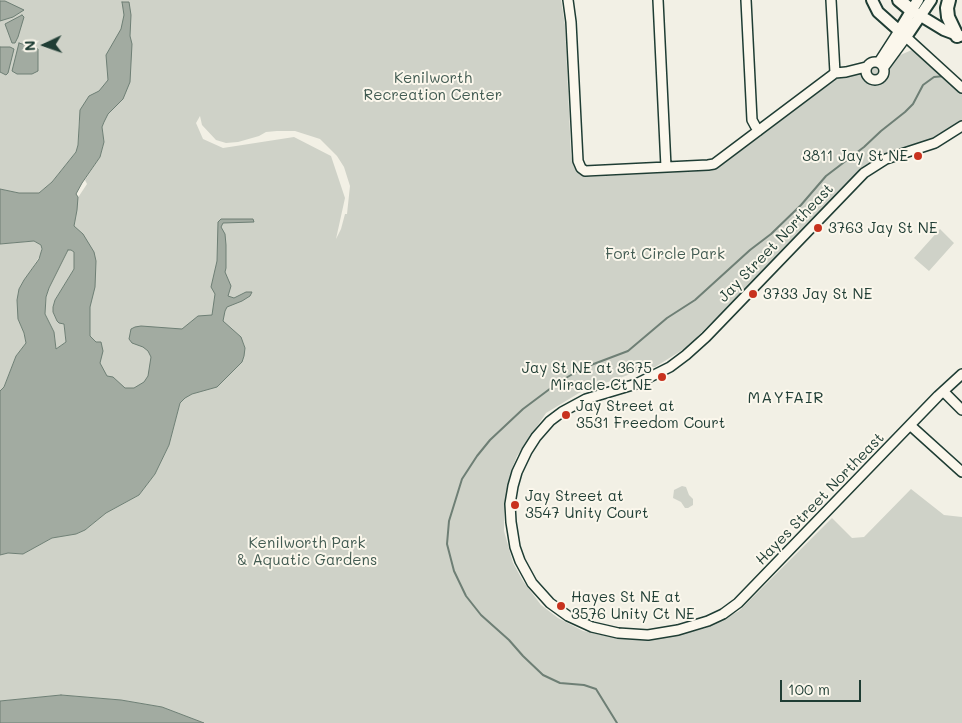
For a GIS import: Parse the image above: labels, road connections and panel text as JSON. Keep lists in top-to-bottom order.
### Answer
{
  "streets": {
    "street": ["Jay Street Northeast", "Hayes Street Northeast"]
  },
  "crossings": [
    ["Jay Street Northeast", "Hayes Street Northeast"]
  ],
  "districts": ["MAYFAIR"],
  "parks": ["Kenilworth Recreation Center", "Fort Circle Park", "Kenilworth Park & Aquatic Gardens"],
  "places": [
    "3811 Jay St NE",
    "3763 Jay St NE",
    "3733 Jay St NE",
    "Jay St NE at 3675 Miracle Ct NE",
    "Jay Street at 3531 Freedom Court",
    "Jay Street at 3547 Unity Court",
    "Hayes St NE at 3576 Unity Ct NE"
  ],
  "scale_bar": "100 m",
  "north": "left"
}
